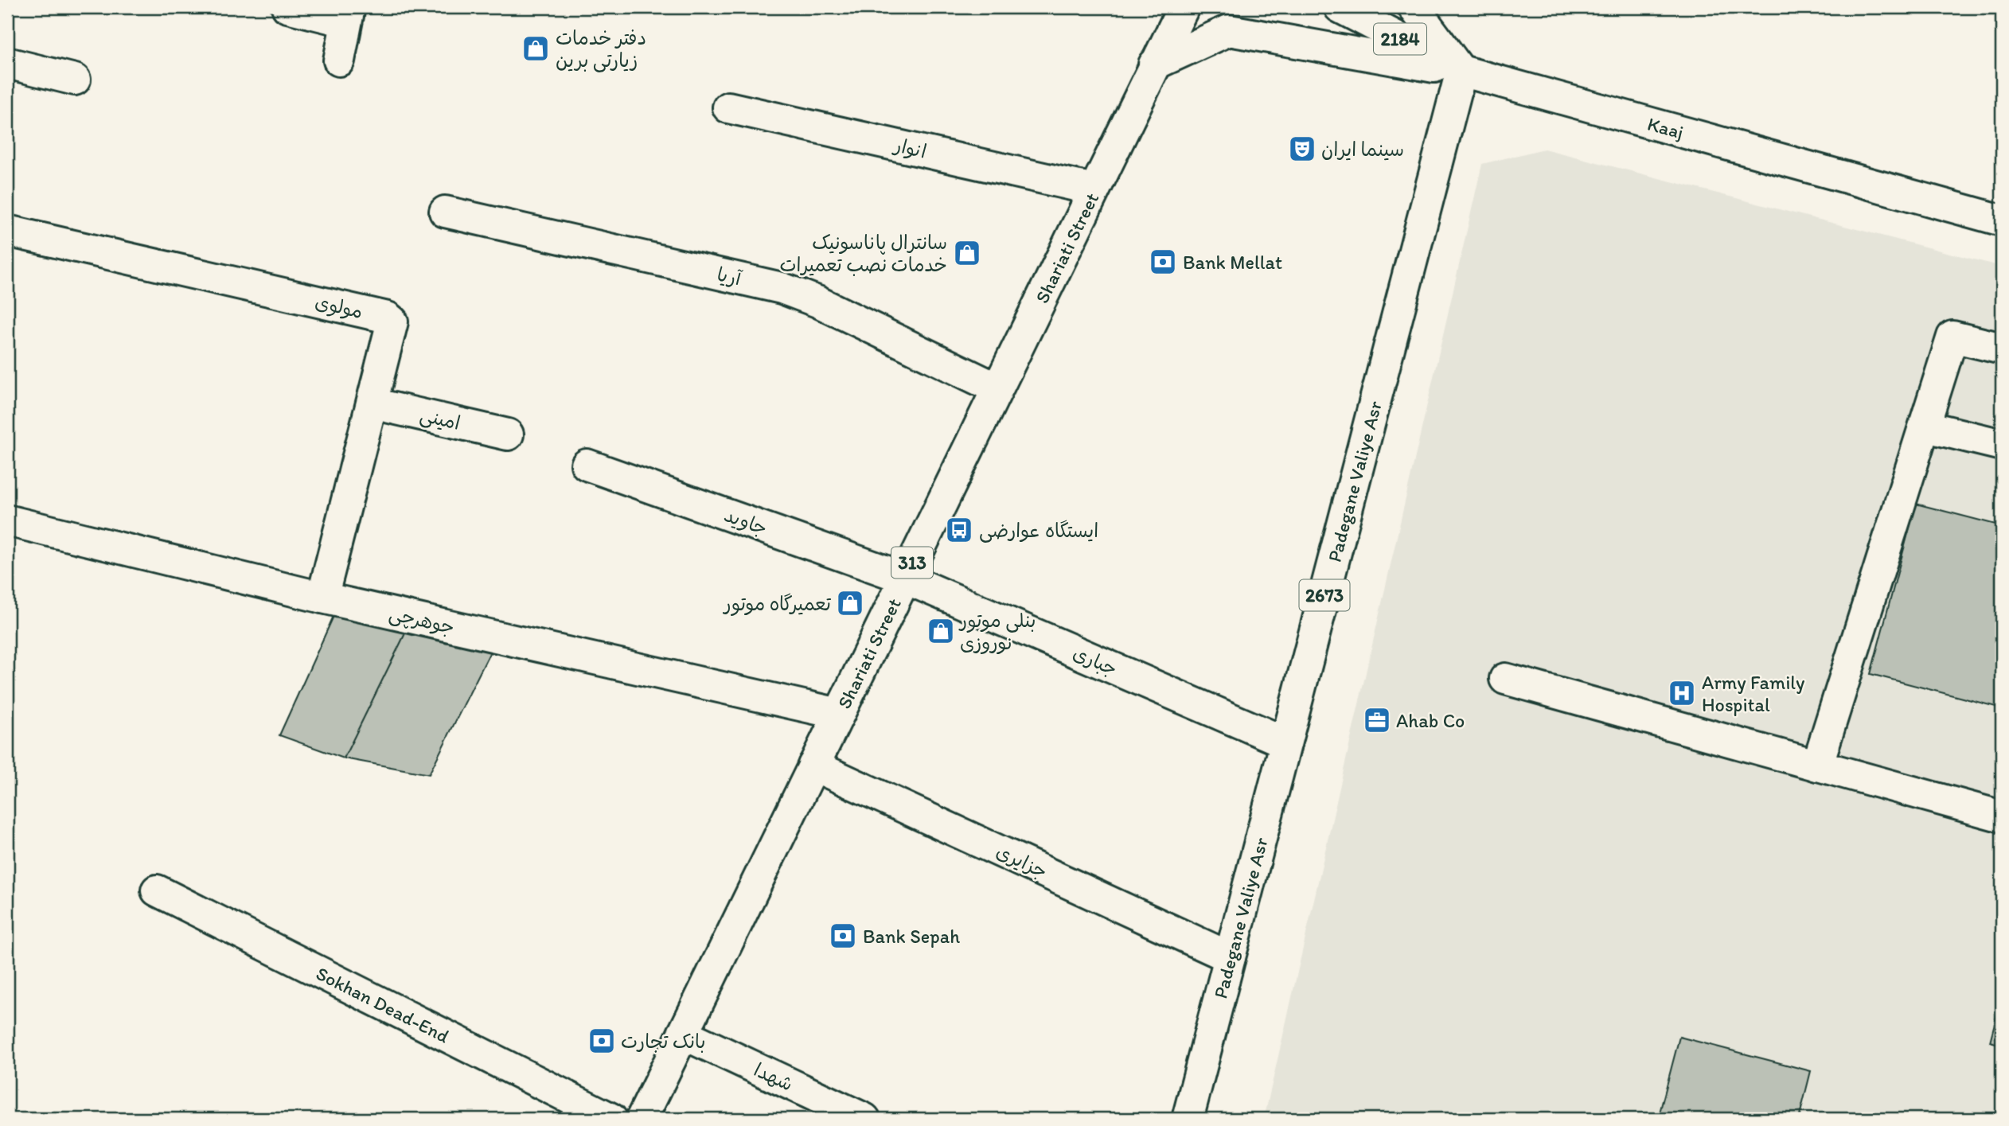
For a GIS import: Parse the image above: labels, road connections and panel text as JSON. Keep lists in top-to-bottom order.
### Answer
{
  "streets": {
    "street": [
      "2184",
      "Kaaj",
      "انوار",
      "Shariati Street",
      "آریا",
      "مولوی",
      "امینی",
      "Padegane Valiye Asr",
      "جاوید",
      "313",
      "2673",
      "جوهرچی",
      "جباری",
      "جزایری",
      "Sokhan Dead-End",
      "شهدا"
    ]
  },
  "crossings": [
    ["Kaaj", "Padegane Valiye Asr"],
    ["انوار", "Shariati Street"],
    ["Shariati Street", "آریا"],
    ["Shariati Street", "جاوید"],
    ["Shariati Street", "جوهرچی"],
    ["Shariati Street", "جباری"],
    ["Shariati Street", "جزایری"],
    ["Shariati Street", "شهدا"],
    ["مولوی", "امینی"],
    ["مولوی", "جوهرچی"],
    ["Padegane Valiye Asr", "جباری"],
    ["Padegane Valiye Asr", "جزایری"],
    ["جاوید", "جباری"]
  ],
  "places": {
    "shop": [
      "دفتر خدمات زیارتی برین",
      "سانترال پاناسونیک خدمات نصب تعمیرات",
      "تعمیرگاه موتور",
      "بنلی موتور نوروزی"
    ],
    "theatre": ["سینما ایران"],
    "bank": ["Bank Mellat", "Bank Sepah", "بانک تجارت"],
    "bus stop": ["ایستگاه عوارضی"],
    "hospital": ["Army Family Hospital"],
    "office": ["Ahab Co"]
  }
}
